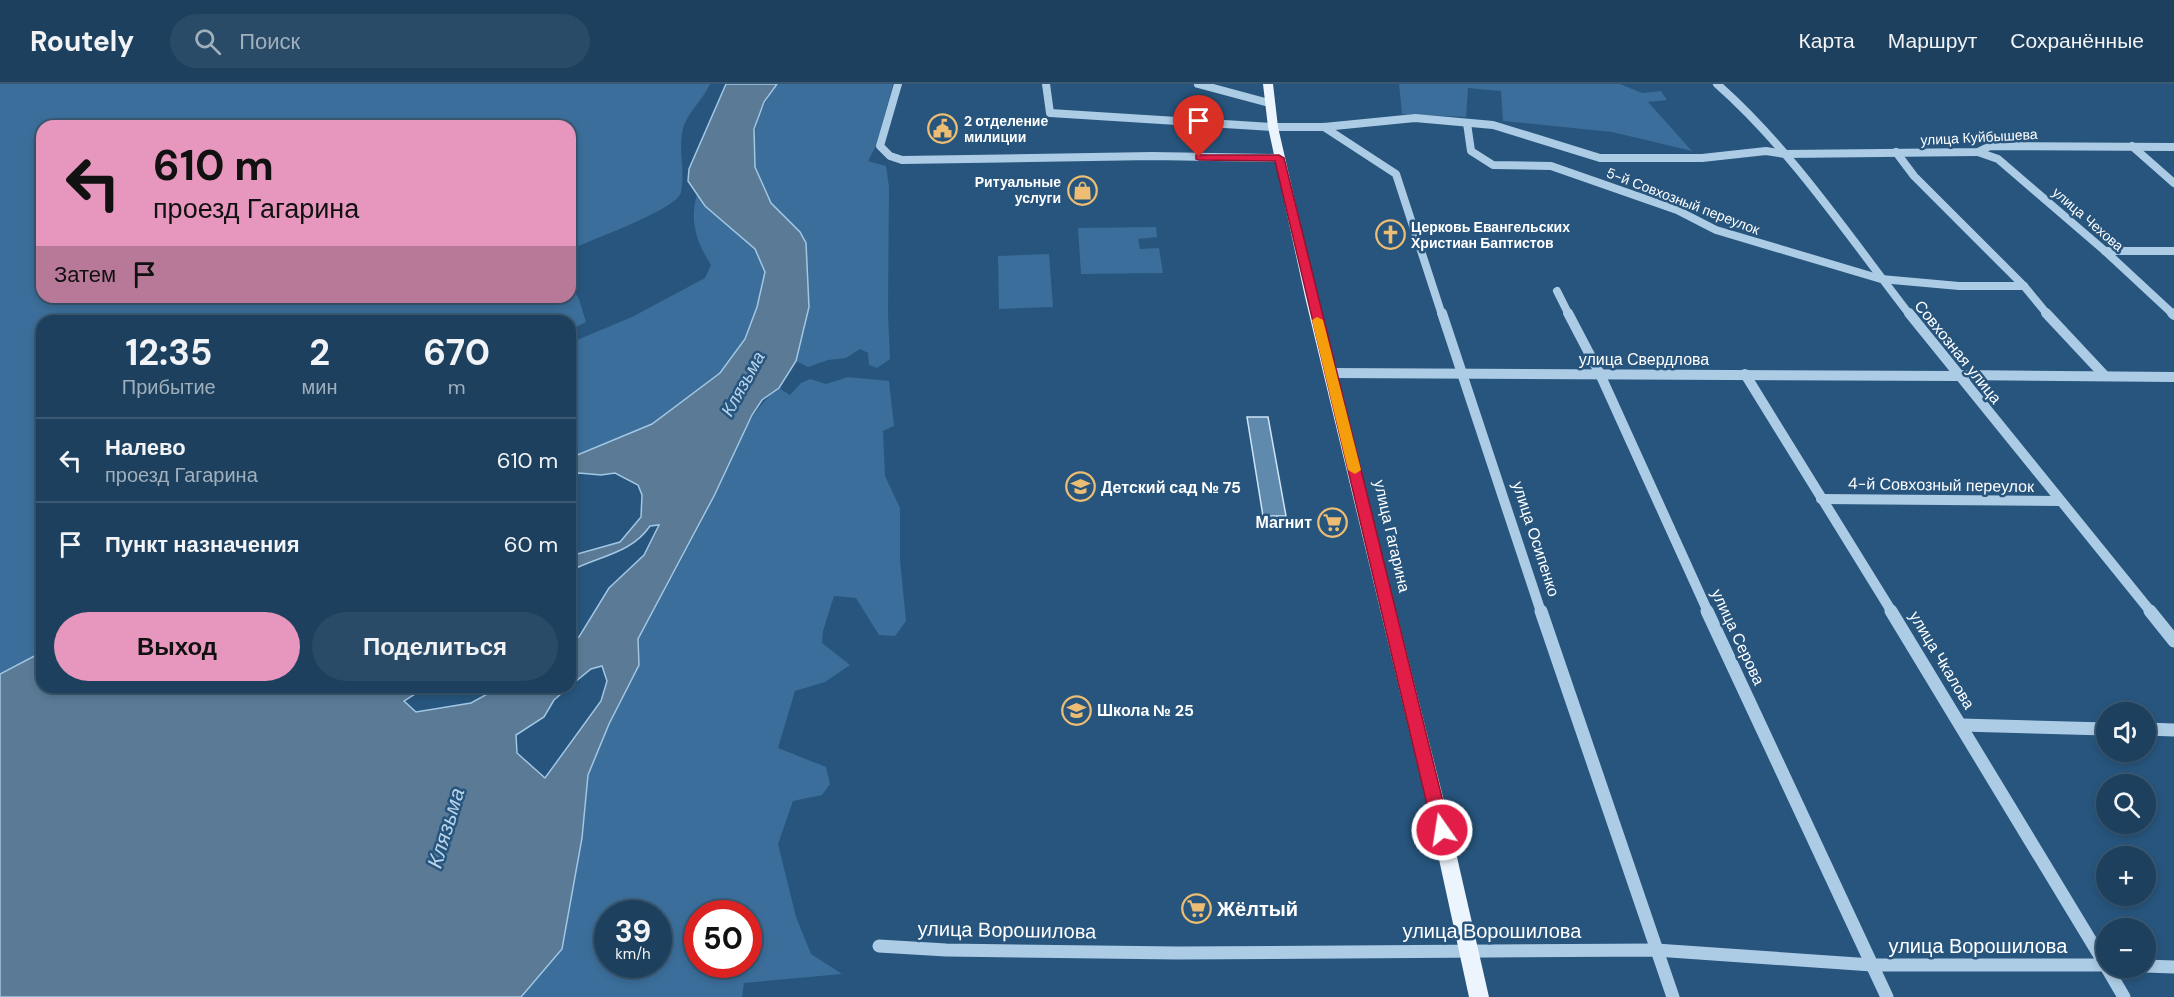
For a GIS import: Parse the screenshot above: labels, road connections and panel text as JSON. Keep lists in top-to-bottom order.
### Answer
{
  "streets": {
    "main road": ["улица Гагарина"],
    "street": [
      "улица Куйбышева",
      "5-й Совхозный переулок",
      "улица Чехова",
      "Совхозная улица",
      "улица Свердлова",
      "4-й Совхозный переулок",
      "улица Осипенко",
      "улица Серова",
      "улица Чкалова",
      "улица Ворошилова"
    ]
  },
  "crossings": [
    ["улица Куйбышева", "5-й Совхозный переулок"],
    ["улица Куйбышева", "улица Чехова"],
    ["улица Куйбышева", "Совхозная улица"],
    ["улица Куйбышева", "улица Гагарина"],
    ["улица Куйбышева", "улица Осипенко"],
    ["5-й Совхозный переулок", "Совхозная улица"],
    ["Совхозная улица", "улица Свердлова"],
    ["Совхозная улица", "4-й Совхозный переулок"],
    ["улица Свердлова", "улица Гагарина"],
    ["улица Свердлова", "улица Осипенко"],
    ["улица Свердлова", "улица Серова"],
    ["улица Свердлова", "улица Чкалова"],
    ["4-й Совхозный переулок", "улица Чкалова"],
    ["улица Гагарина", "улица Ворошилова"],
    ["улица Осипенко", "улица Ворошилова"],
    ["улица Серова", "улица Ворошилова"]
  ],
  "water": ["Клязьма"],
  "places": {
    "public building": ["2 отделение милиции"],
    "shop": ["Ритуальные услуги"],
    "church": ["Церковь Евангельских Христиан Баптистов"],
    "school or university": ["Детский сад № 75", "Школа № 25"],
    "supermarket": ["Магнит", "Жёлтый"]
  },
  "page": {
    "header": "Routely",
    "search": "Поиск",
    "nav": ["Карта", "Маршрут", "Сохранённые"],
    "turn": ["610 m", "проезд Гагарина"],
    "then": "Затем",
    "eta": [
      "12:35",
      "Прибытие",
      "2",
      "мин",
      "670",
      "m"
    ],
    "list": [
      {
        "name": "Налево",
        "note": "проезд Гагарина",
        "value": "610 m"
      },
      {
        "name": "Пункт назначения",
        "value": "60 m"
      }
    ],
    "buttons": ["Выход", "Поделиться"],
    "map_buttons": ["+", "−"],
    "speed": "39 km/h",
    "limit": "50"
  }
}
